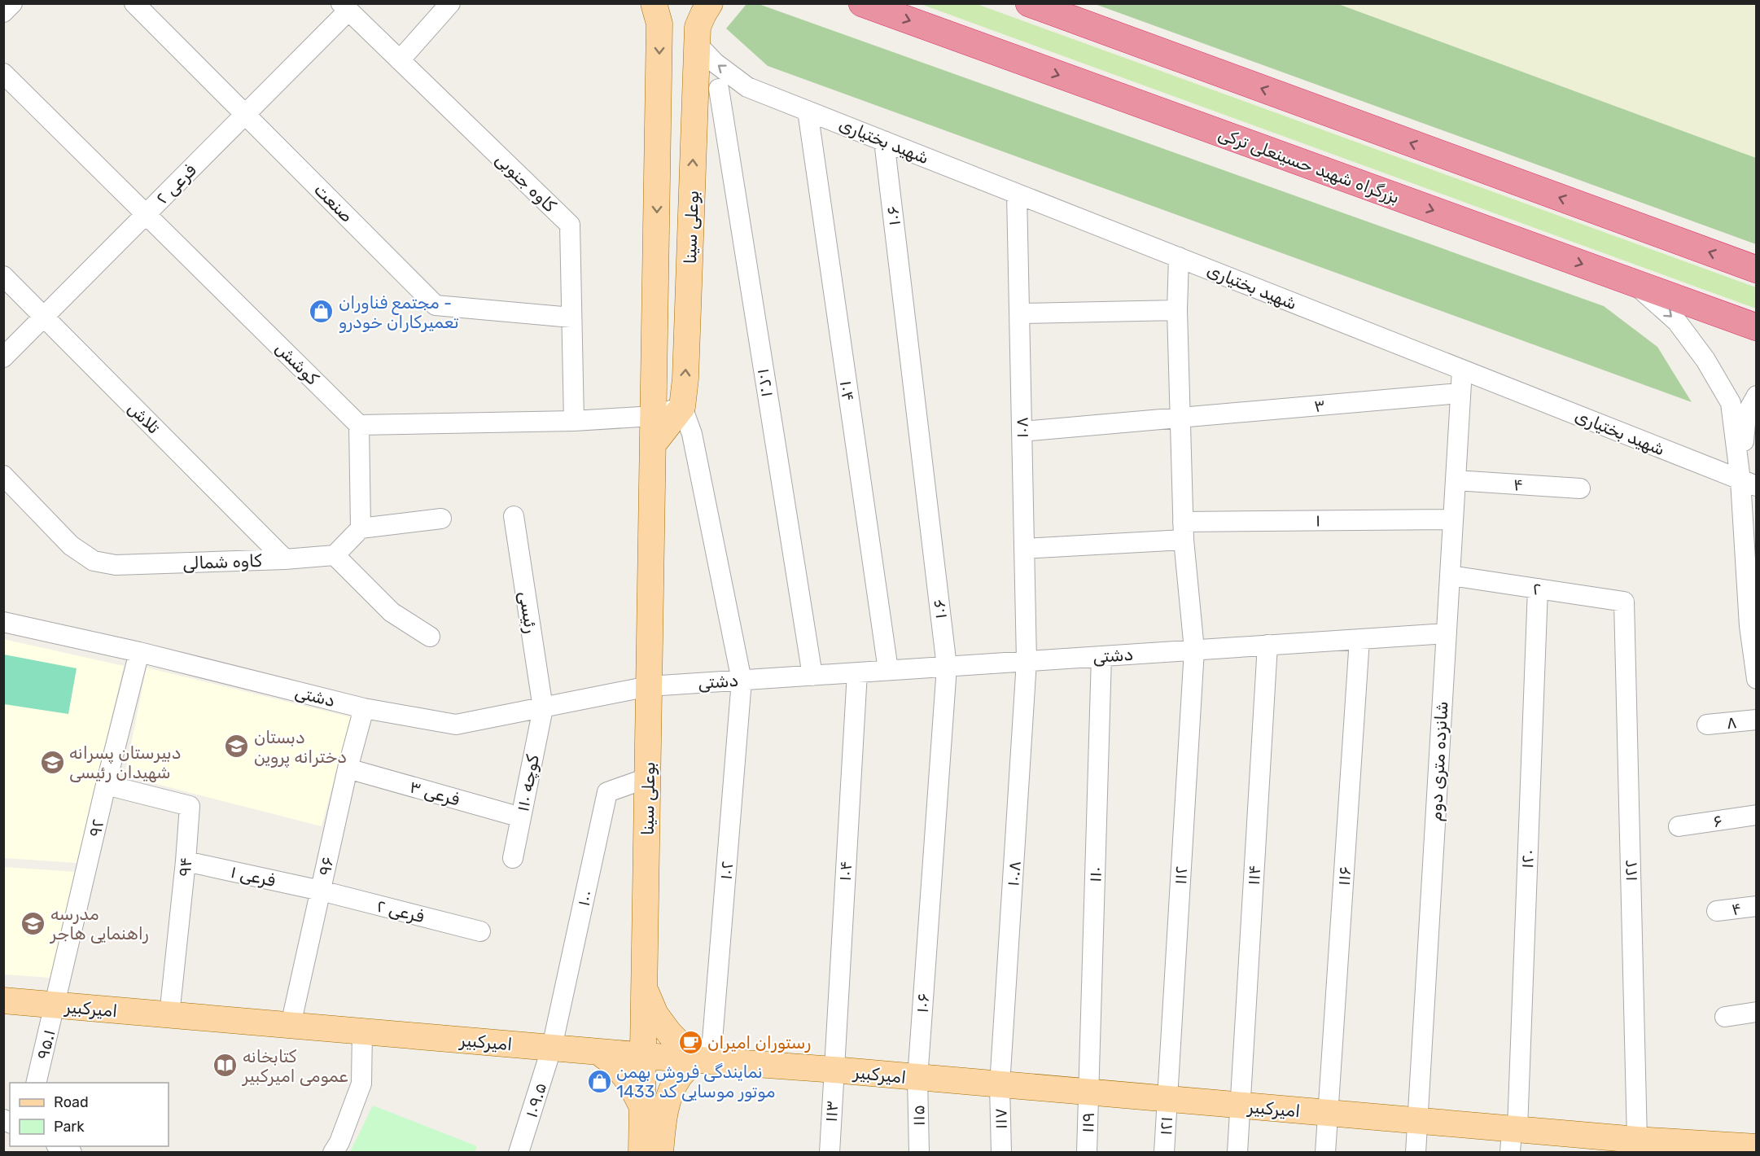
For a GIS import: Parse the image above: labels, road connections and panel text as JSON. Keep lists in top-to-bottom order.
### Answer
{
  "streets": {
    "highway": ["بزرگراه شهید حسینعلی ترکی"],
    "main road": ["بوعلی سینا", "امیرکبیر"],
    "street": [
      "شهید بختیاری",
      "کاوه جنوبی",
      "فرعی ۲",
      "صنعت",
      "۱۰۶",
      "کوشش",
      "۱۰۲.۱",
      "۱۰۴",
      "۳",
      "تلاش",
      "۱۰۸",
      "۴",
      "۱",
      "کاوه شمالی",
      "۲",
      "رئیسی",
      "دشتی",
      "۸",
      "شانزده متری دوم",
      "کوچه ۱۱۰",
      "فرعی ۳",
      "۶",
      "۹۲",
      "۱۲۰",
      "۹۶",
      "۹۴",
      "۱۰۲",
      "۱۲۲",
      "۱۰.۸",
      "۱۱۰",
      "۱۱۲",
      "۱۱۴",
      "فرعی ۱",
      "۱۱۶",
      "۱۰۰",
      "۹۵.۱",
      "۱۰۹.۵",
      "۱۱۳",
      "۱۱۵",
      "۱۱۷",
      "۱۱۹",
      "۱۲۱"
    ]
  },
  "crossings": [
    ["شهید بختیاری", "۱۰۶"],
    ["شهید بختیاری", "۱۰۴"],
    ["شهید بختیاری", "۱۰۸"],
    ["شهید بختیاری", "شانزده متری دوم"],
    ["شهید بختیاری", "۱۱۲"],
    ["کاوه جنوبی", "فرعی ۲"],
    ["کاوه جنوبی", "صنعت"],
    ["فرعی ۲", "صنعت"],
    ["فرعی ۲", "کوشش"],
    ["فرعی ۲", "تلاش"],
    ["فرعی ۲", "۹۶"],
    ["فرعی ۲", "فرعی ۱"],
    ["۱۰۶", "دشتی"],
    ["۱۰۶", "امیرکبیر"],
    ["۱۰۶", "۱۱۵"],
    ["بوعلی سینا", "دشتی"],
    ["بوعلی سینا", "۱۰۲"],
    ["بوعلی سینا", "۱۰۰"],
    ["بوعلی سینا", "امیرکبیر"],
    ["۱۰۲.۱", "دشتی"],
    ["۱۰۴", "دشتی"],
    ["۱۰۴", "امیرکبیر"],
    ["۱۰۴", "۱۱۳"],
    ["۳", "۱۰۸"],
    ["۳", "شانزده متری دوم"],
    ["۳", "۱۱۲"],
    ["تلاش", "کاوه شمالی"],
    ["۱۰۸", "۱"],
    ["۱۰۸", "دشتی"],
    ["۱۰۸", "۱۰.۸"],
    ["۴", "شانزده متری دوم"],
    ["۱", "شانزده متری دوم"],
    ["۱", "۱۱۲"],
    ["۲", "شانزده متری دوم"],
    ["۲", "۱۲۰"],
    ["۲", "۱۲۲"],
    ["رئیسی", "دشتی"],
    ["رئیسی", "کوچه ۱۱۰"],
    ["دشتی", "شانزده متری دوم"],
    ["دشتی", "کوچه ۱۱۰"],
    ["دشتی", "۹۲"],
    ["دشتی", "۹۶"],
    ["دشتی", "۱۰۲"],
    ["دشتی", "۱۰.۸"],
    ["دشتی", "۱۱۰"],
    ["دشتی", "۱۱۲"],
    ["دشتی", "۱۱۴"],
    ["دشتی", "۱۱۶"],
    ["شانزده متری دوم", "امیرکبیر"],
    ["کوچه ۱۱۰", "فرعی ۳"],
    ["فرعی ۳", "۹۶"],
    ["۹۲", "۹۴"],
    ["۹۲", "امیرکبیر"],
    ["۹۲", "۹۵.۱"],
    ["۱۲۰", "امیرکبیر"],
    ["۹۶", "فرعی ۱"],
    ["۹۶", "امیرکبیر"],
    ["۹۴", "فرعی ۱"],
    ["۹۴", "امیرکبیر"],
    ["۱۰۲", "امیرکبیر"],
    ["۱۲۲", "امیرکبیر"],
    ["۱۰.۸", "امیرکبیر"],
    ["۱۰.۸", "۱۱۷"],
    ["۱۱۰", "امیرکبیر"],
    ["۱۱۰", "۱۱۹"],
    ["۱۱۲", "امیرکبیر"],
    ["۱۱۲", "۱۲۱"],
    ["۱۱۴", "امیرکبیر"],
    ["۱۱۶", "امیرکبیر"],
    ["۱۰۰", "امیرکبیر"],
    ["۱۰۰", "۱۰۹.۵"],
    ["امیرکبیر", "۹۵.۱"],
    ["امیرکبیر", "۱۰۹.۵"],
    ["امیرکبیر", "۱۱۳"],
    ["امیرکبیر", "۱۱۵"],
    ["امیرکبیر", "۱۱۷"],
    ["امیرکبیر", "۱۱۹"],
    ["امیرکبیر", "۱۲۱"]
  ],
  "places": {
    "shop": ["مجتمع فناوران - تعمیرکاران خودرو", "نمایندگی فروش بهمن موتور موسایی کد 1433"],
    "school or university": ["دبستان دخترانه پروین", "دبیرستان پسرانه شهیدان رئیسی", "مدرسه راهنمایی هاجر"],
    "cafe": ["رستوران امیران"],
    "library": ["کتابخانه عمومی امیرکبیر"]
  },
  "legend": ["Road", "Park"]
}
